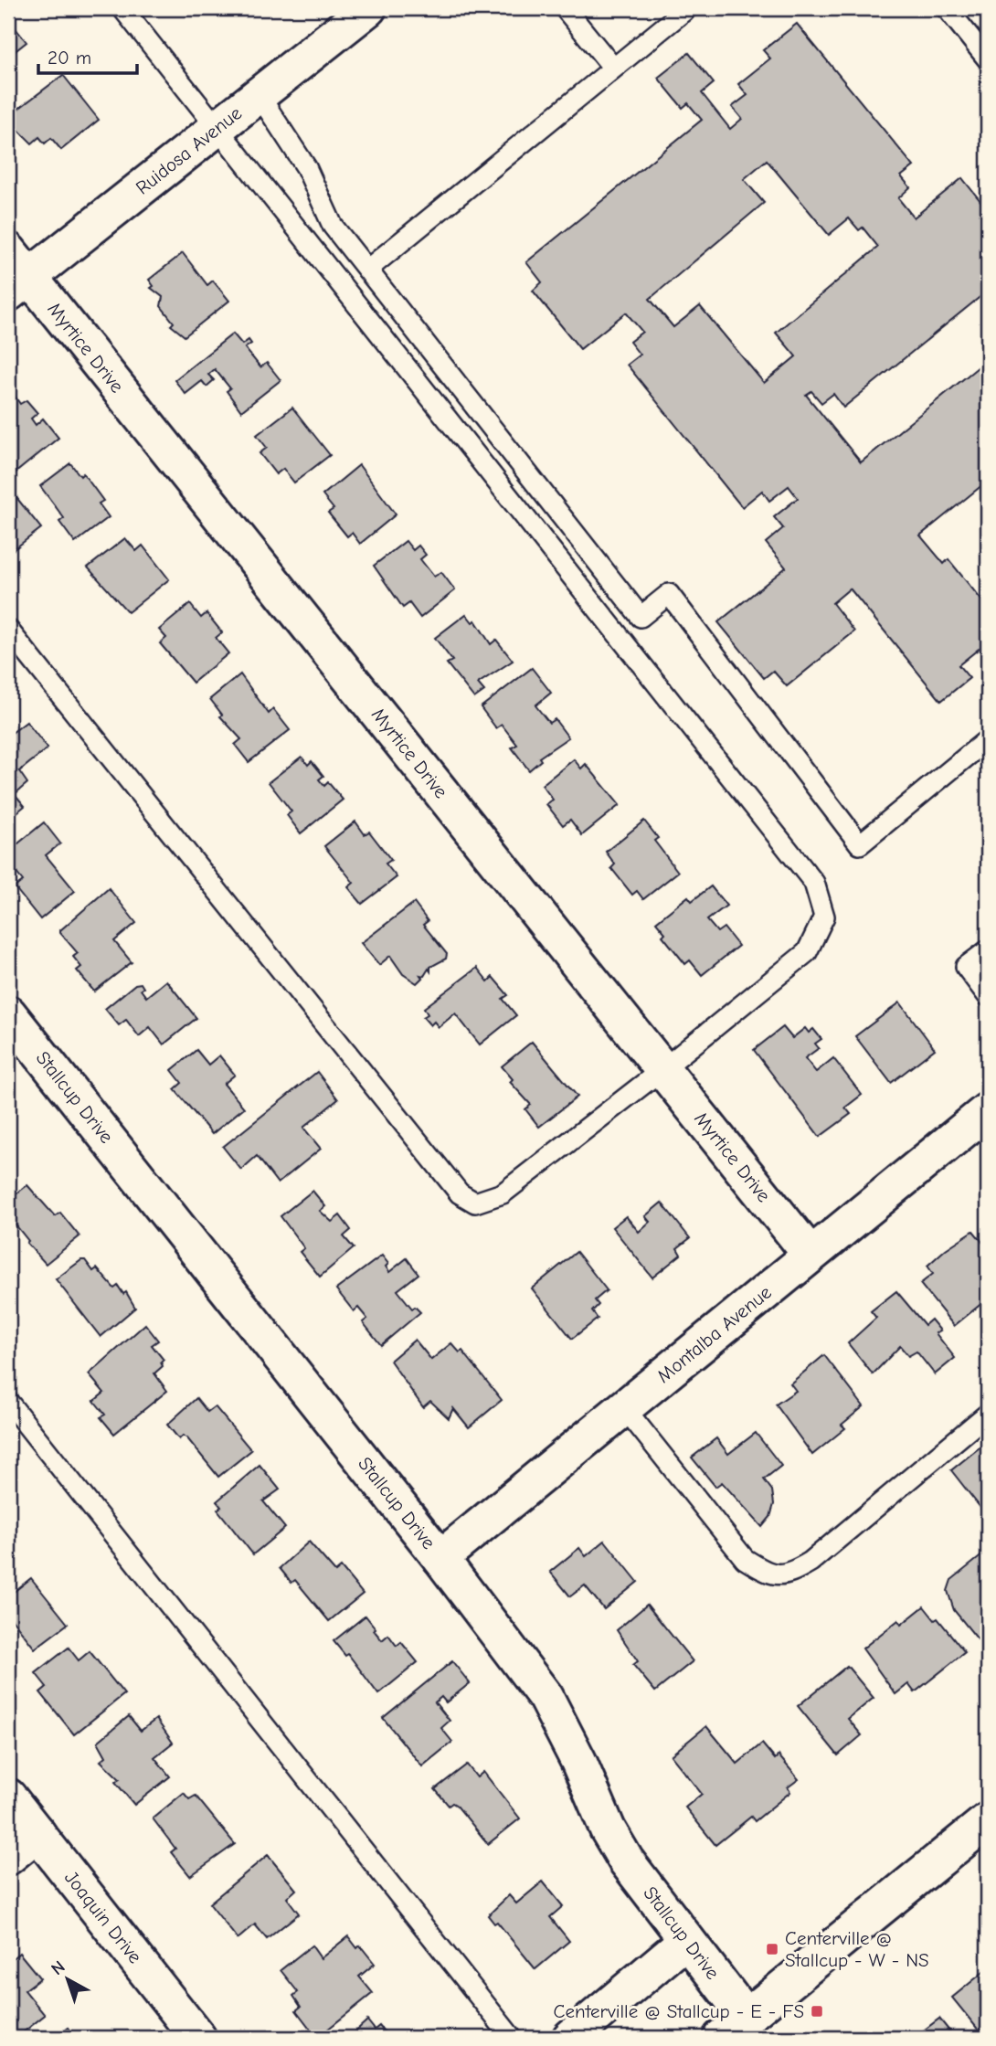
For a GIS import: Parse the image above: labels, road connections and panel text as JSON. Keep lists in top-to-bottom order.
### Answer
{
  "streets": {
    "street": [
      "Ruidosa Avenue",
      "Myrtice Drive",
      "Stallcup Drive",
      "Montalba Avenue",
      "Joaquin Drive"
    ]
  },
  "crossings": [
    ["Ruidosa Avenue", "Myrtice Drive"],
    ["Myrtice Drive", "Montalba Avenue"],
    ["Stallcup Drive", "Montalba Avenue"]
  ],
  "places": {
    "transit": ["Centerville @ Stallcup - W - NS", "Centerville @ Stallcup - E - FS"]
  },
  "scale_bar": "20 m",
  "north": "top left"
}
